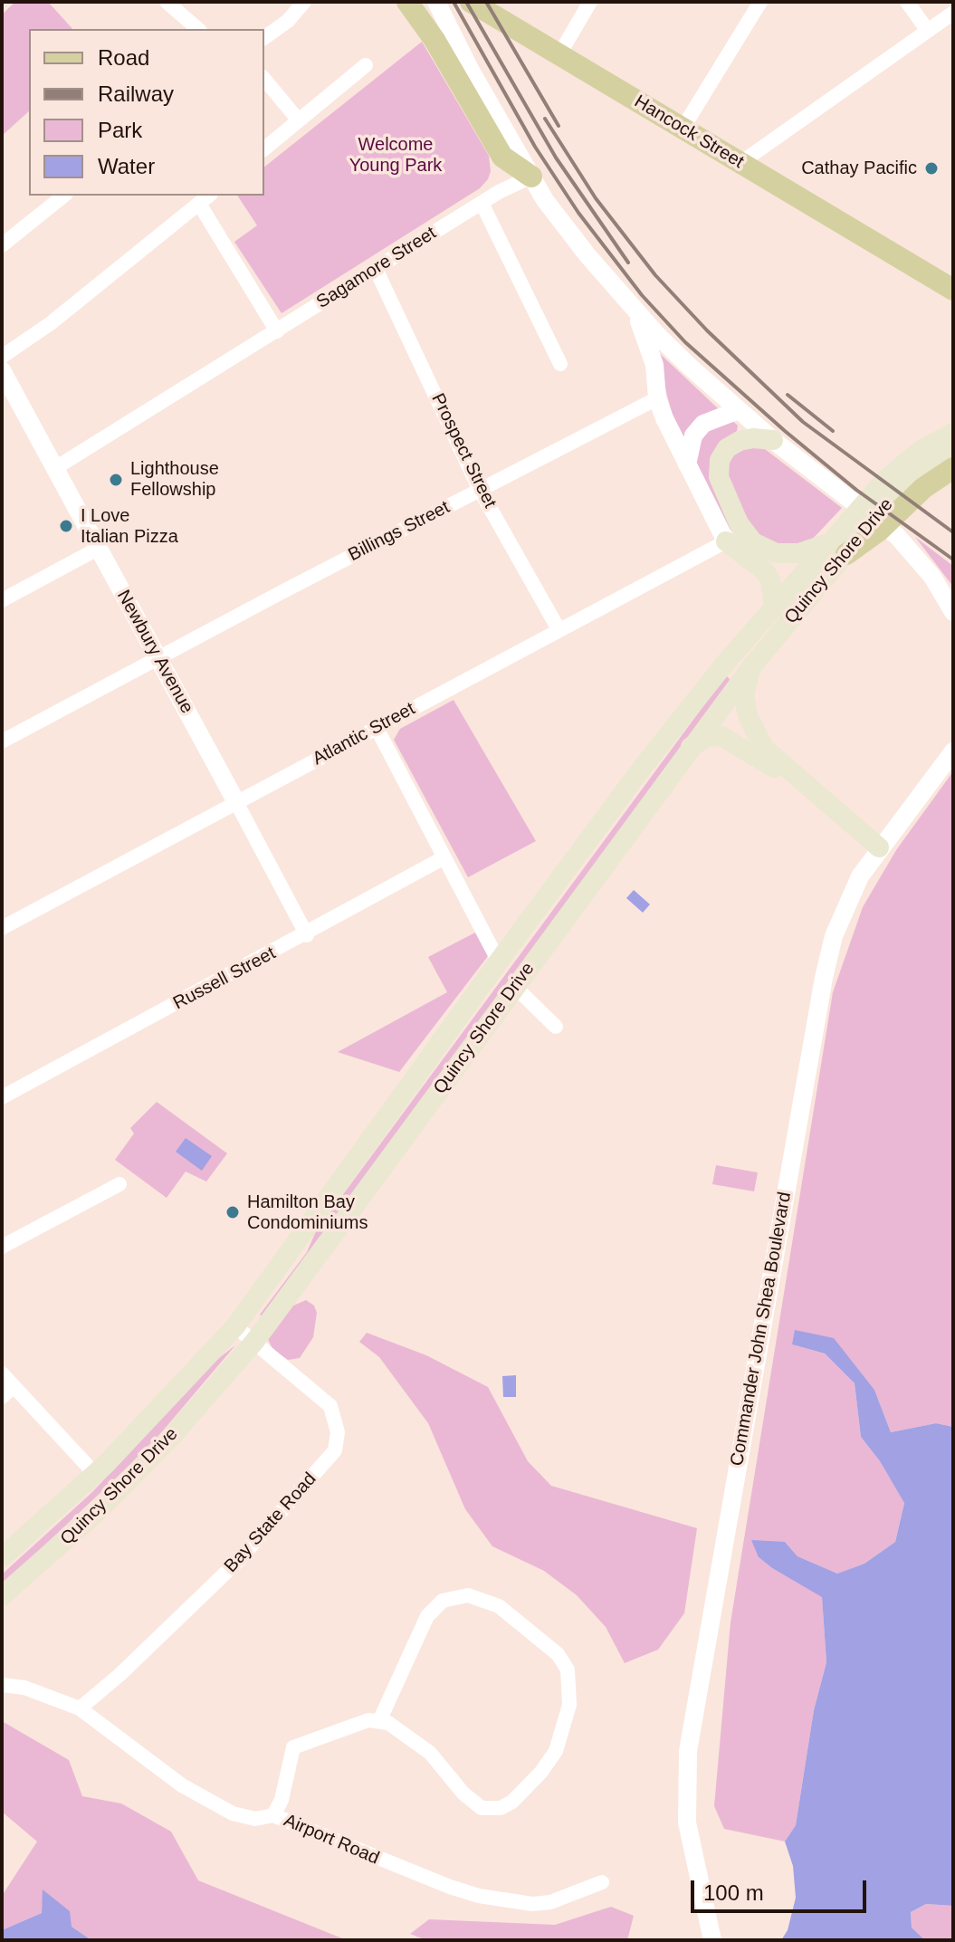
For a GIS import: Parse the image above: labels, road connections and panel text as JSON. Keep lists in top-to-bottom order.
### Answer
{
  "streets": {
    "main road": ["Hancock Street", "Quincy Shore Drive"],
    "street": [
      "Sagamore Street",
      "Prospect Street",
      "Billings Street",
      "Newbury Avenue",
      "Atlantic Street",
      "Russell Street",
      "Commander John Shea Boulevard",
      "Bay State Road",
      "Airport Road"
    ]
  },
  "crossings": [
    ["Sagamore Street", "Prospect Street"],
    ["Sagamore Street", "Newbury Avenue"],
    ["Prospect Street", "Billings Street"],
    ["Prospect Street", "Atlantic Street"],
    ["Billings Street", "Newbury Avenue"],
    ["Quincy Shore Drive", "Bay State Road"],
    ["Newbury Avenue", "Atlantic Street"],
    ["Newbury Avenue", "Russell Street"],
    ["Bay State Road", "Airport Road"]
  ],
  "parks": ["Welcome Young Park"],
  "places": [
    "Cathay Pacific",
    "Lighthouse Fellowship",
    "I Love Italian Pizza",
    "Hamilton Bay Condominiums"
  ],
  "legend": [
    "Road",
    "Railway",
    "Park",
    "Water"
  ],
  "scale_bar": "100 m"
}
